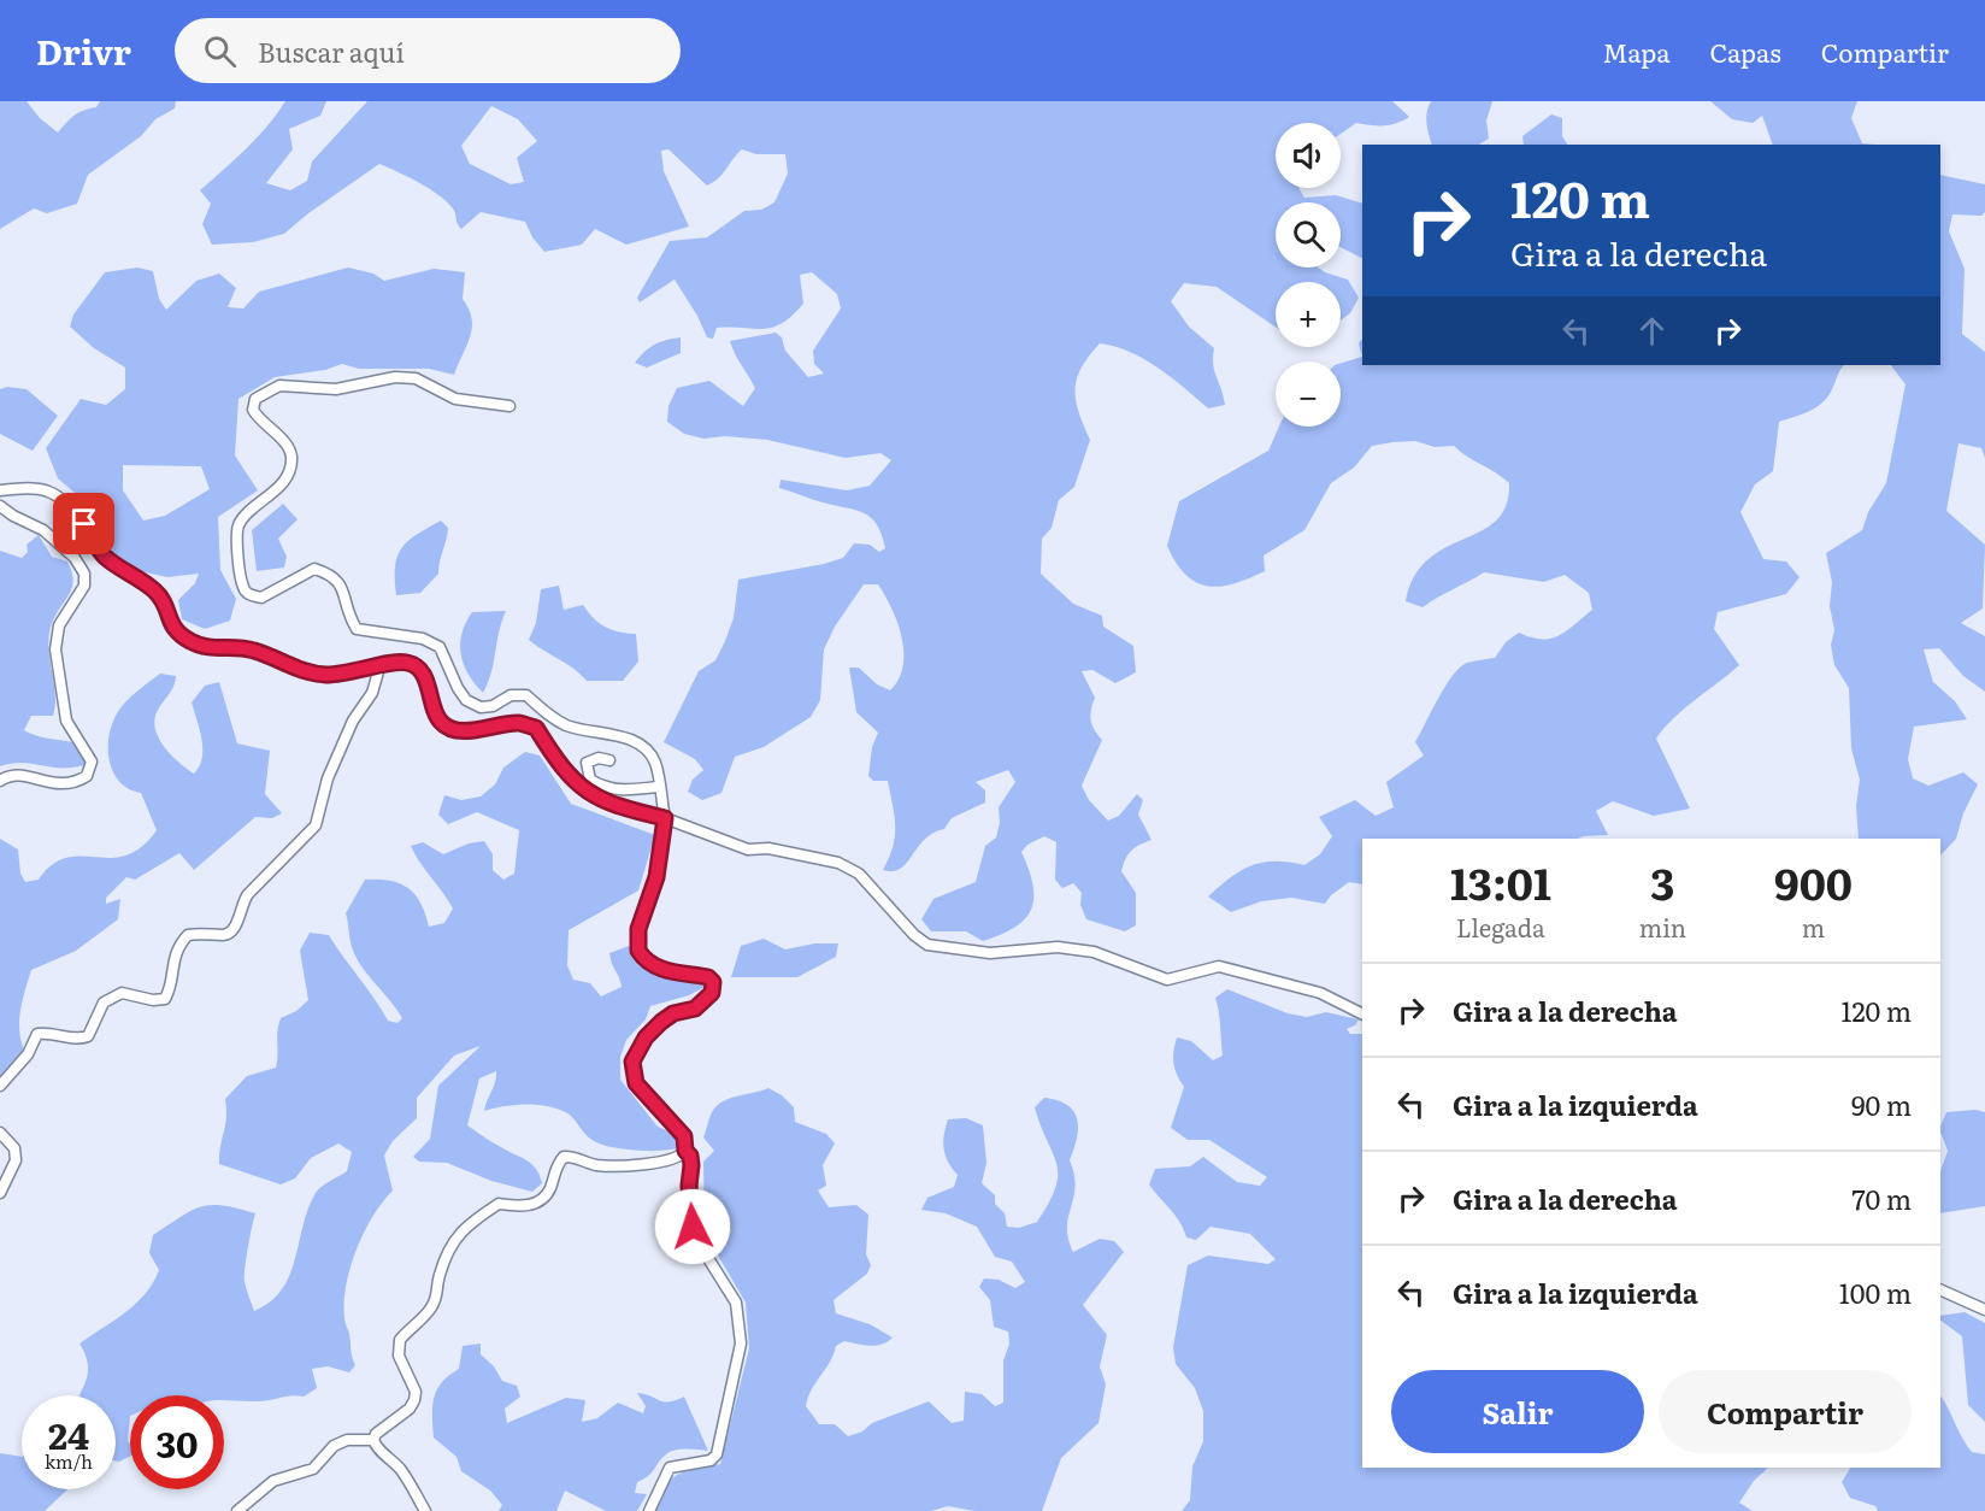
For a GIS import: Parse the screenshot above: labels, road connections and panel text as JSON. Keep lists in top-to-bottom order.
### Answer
{
  "page": {
    "header": "Drivr",
    "search": "Buscar aquí",
    "nav": ["Mapa", "Capas", "Compartir"],
    "map_buttons": ["+", "−"],
    "turn": ["120 m", "Gira a la derecha"],
    "eta": [
      "13:01",
      "Llegada",
      "3",
      "min",
      "900",
      "m"
    ],
    "list": [
      {
        "name": "Gira a la derecha",
        "value": "120 m"
      },
      {
        "name": "Gira a la izquierda",
        "value": "90 m"
      },
      {
        "name": "Gira a la derecha",
        "value": "70 m"
      },
      {
        "name": "Gira a la izquierda",
        "value": "100 m"
      }
    ],
    "buttons": ["Salir", "Compartir"],
    "speed": "24 km/h",
    "limit": "30"
  }
}
